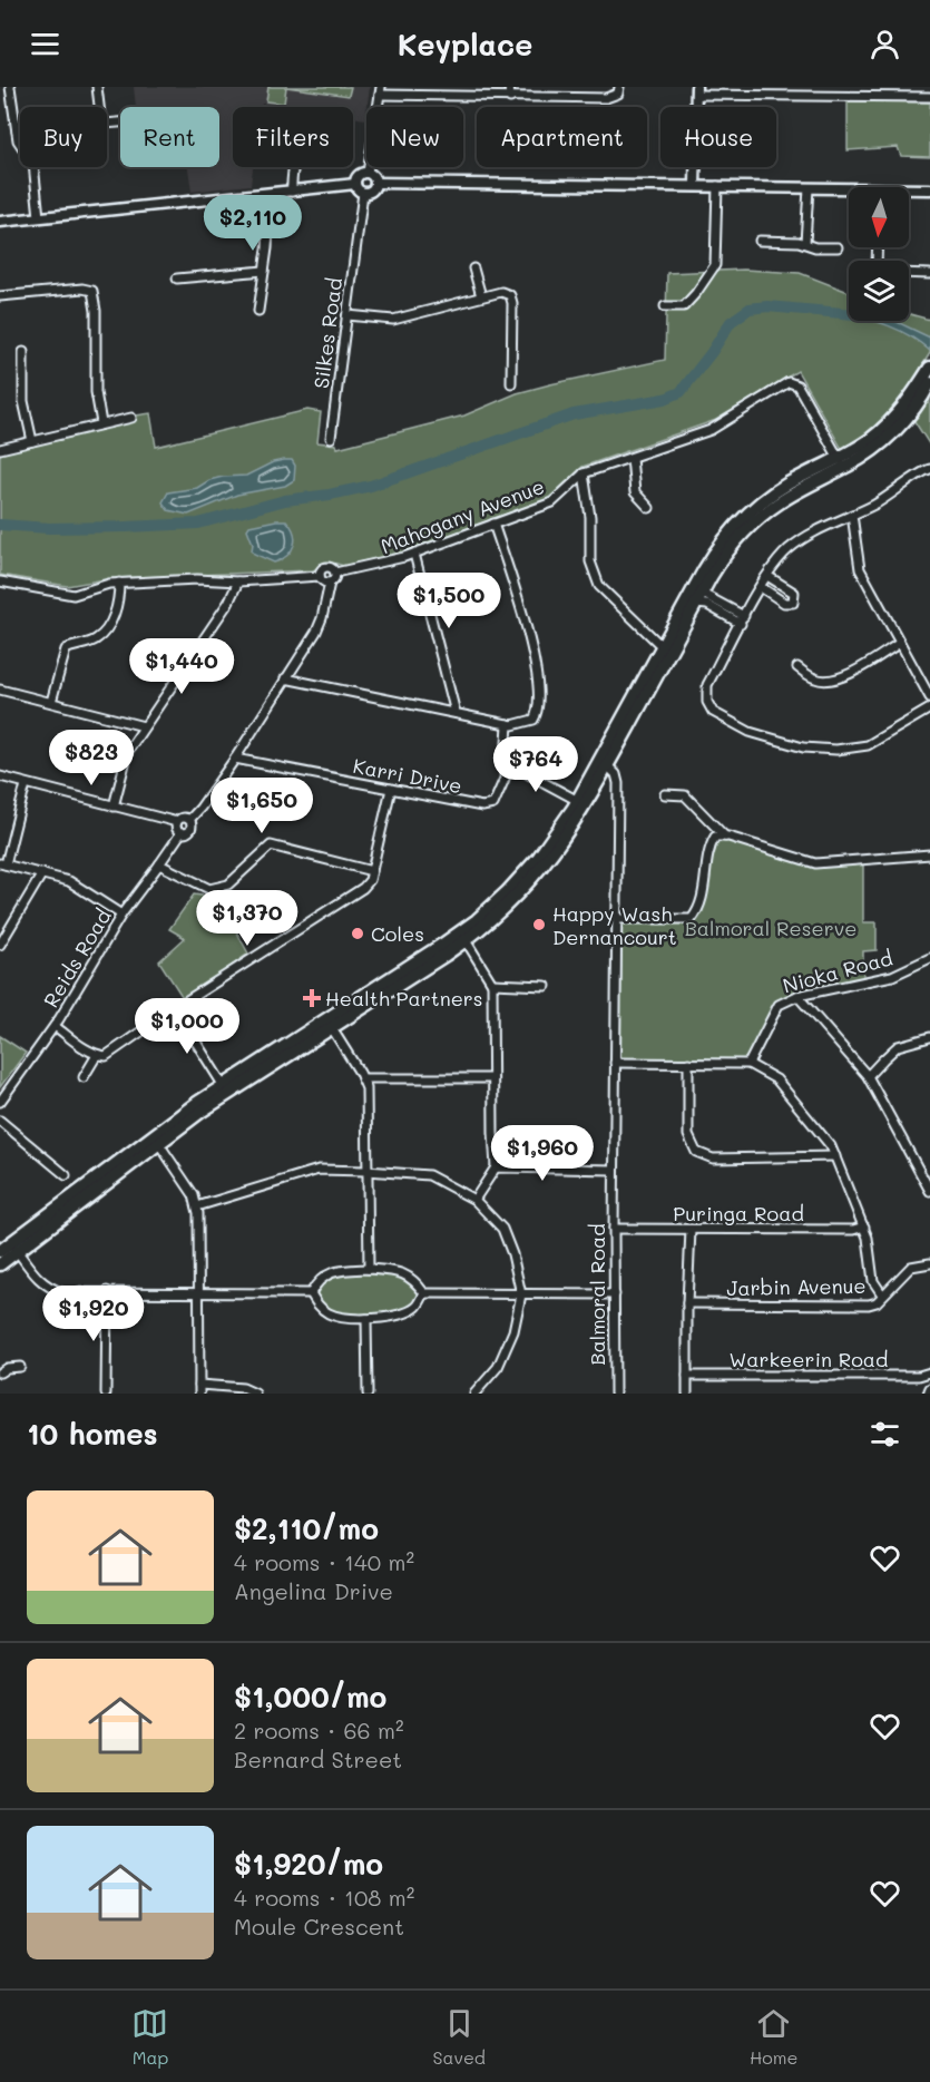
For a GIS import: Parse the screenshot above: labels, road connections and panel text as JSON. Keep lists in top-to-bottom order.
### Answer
{
  "streets": {
    "street": [
      "Silkes Road",
      "Mahogany Avenue",
      "Karri Drive",
      "Reids Road",
      "Nioka Road",
      "Puringa Road",
      "Jarbin Avenue",
      "Balmoral Road",
      "Warkeerin Road"
    ]
  },
  "crossings": [
    ["Puringa Road", "Balmoral Road"]
  ],
  "parks": ["Balmoral Reserve"],
  "places": {
    "other": ["Happy Wash Dernancourt", "Coles"],
    "health": ["Health Partners"]
  },
  "north": "bottom",
  "page": {
    "header": "Keyplace",
    "chip": [
      "Buy",
      "Rent",
      "Filters",
      "New",
      "Apartment",
      "House"
    ],
    "price": [
      "$2,110",
      "$1,500",
      "$1,440",
      "$823",
      "$764",
      "$1,650",
      "$1,370",
      "$1,000",
      "$1,960",
      "$1,920"
    ],
    "heading": "10 homes",
    "list": [
      {
        "name": "$2,110/mo",
        "note": "4 rooms · 140 m² · Angelina Drive"
      },
      {
        "name": "$1,000/mo",
        "note": "2 rooms · 66 m² · Bernard Street"
      },
      {
        "name": "$1,920/mo",
        "note": "4 rooms · 108 m² · Moule Crescent"
      }
    ],
    "tabs": ["Map", "Saved", "Home"]
  }
}
